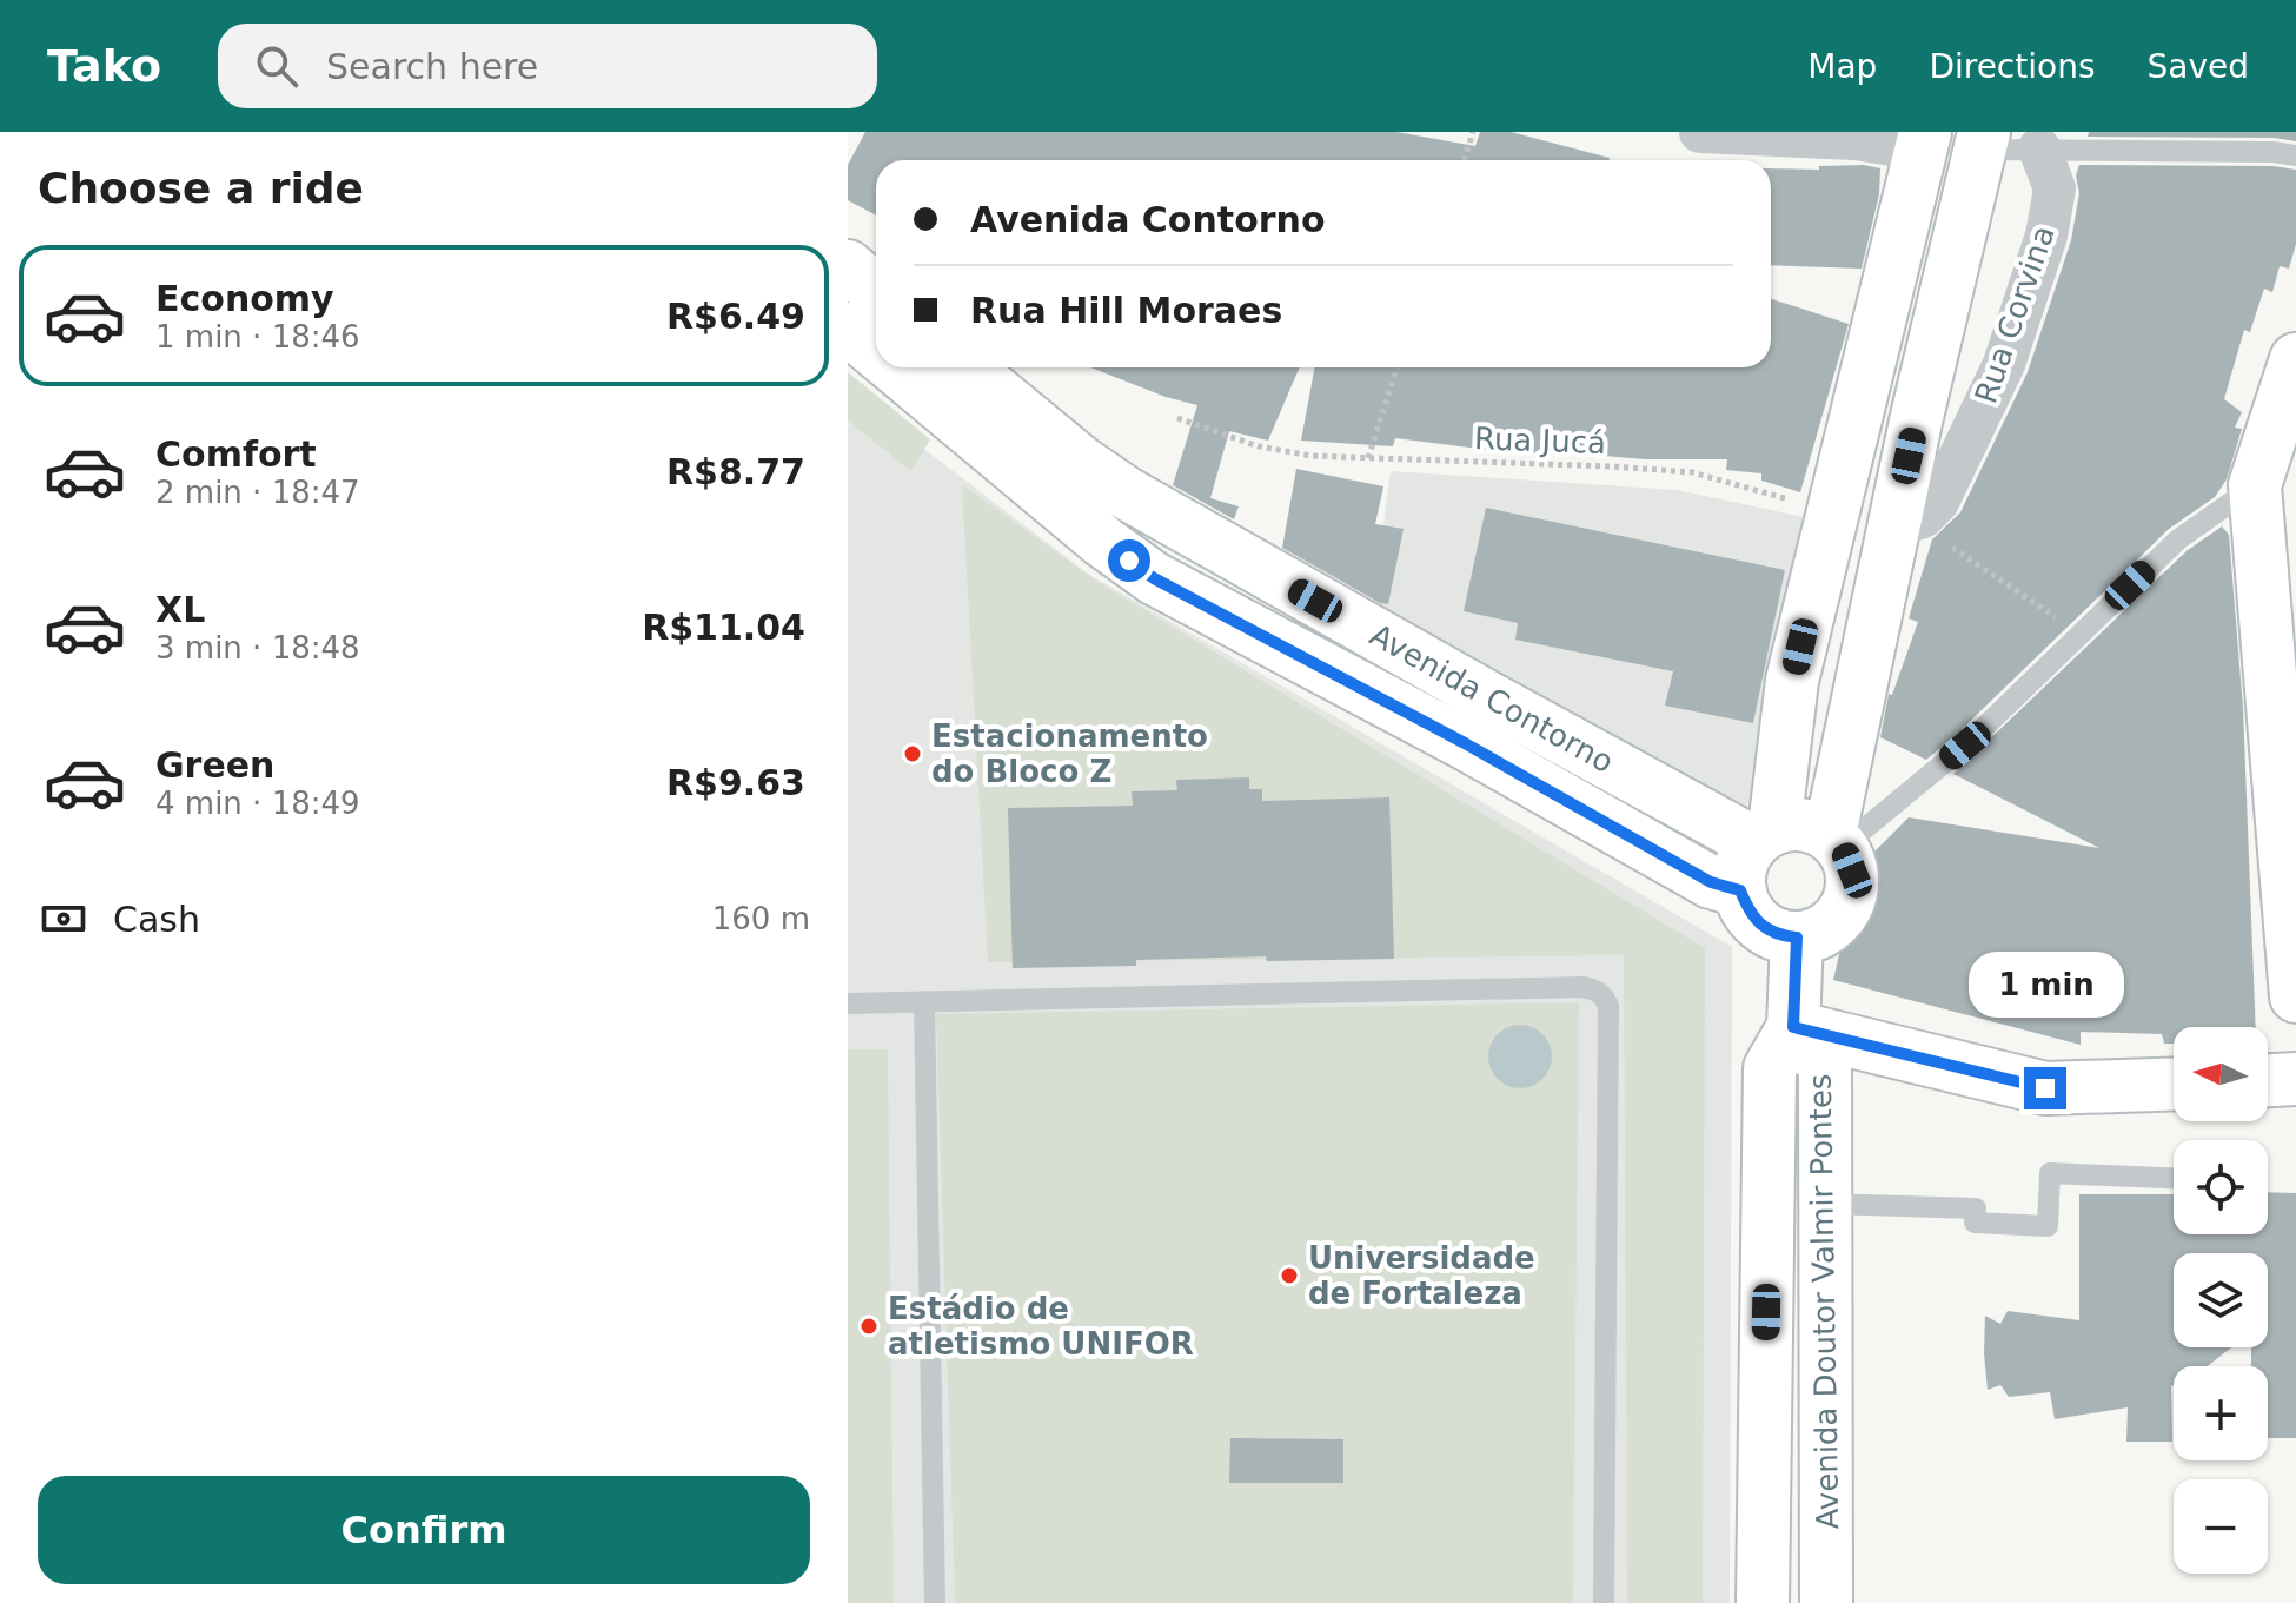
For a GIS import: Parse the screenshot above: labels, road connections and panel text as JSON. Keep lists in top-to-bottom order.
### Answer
{
  "streets": {
    "street": ["Rua Corvina", "Avenida Contorno", "Avenida Doutor Valmir Pontes"],
    "path": ["Rua Jucá"]
  },
  "places": ["Estacionamento do Bloco Z", "Universidade de Fortaleza", "Estádio de atletismo UNIFOR"],
  "north": "left",
  "page": {
    "header": "Tako",
    "search": "Search here",
    "nav": ["Map", "Directions", "Saved"],
    "heading": "Choose a ride",
    "banner": ["Avenida Contorno", "Rua Hill Moraes"],
    "list": [
      {
        "name": "Economy",
        "note": "1 min · 18:46",
        "value": "R$6.49"
      },
      {
        "name": "Comfort",
        "note": "2 min · 18:47",
        "value": "R$8.77"
      },
      {
        "name": "XL",
        "note": "3 min · 18:48",
        "value": "R$11.04"
      },
      {
        "name": "Green",
        "note": "4 min · 18:49",
        "value": "R$9.63"
      }
    ],
    "pay": ["Cash", "160 m"],
    "bubble": "1 min",
    "map_buttons": ["+", "−"],
    "buttons": "Confirm"
  }
}
